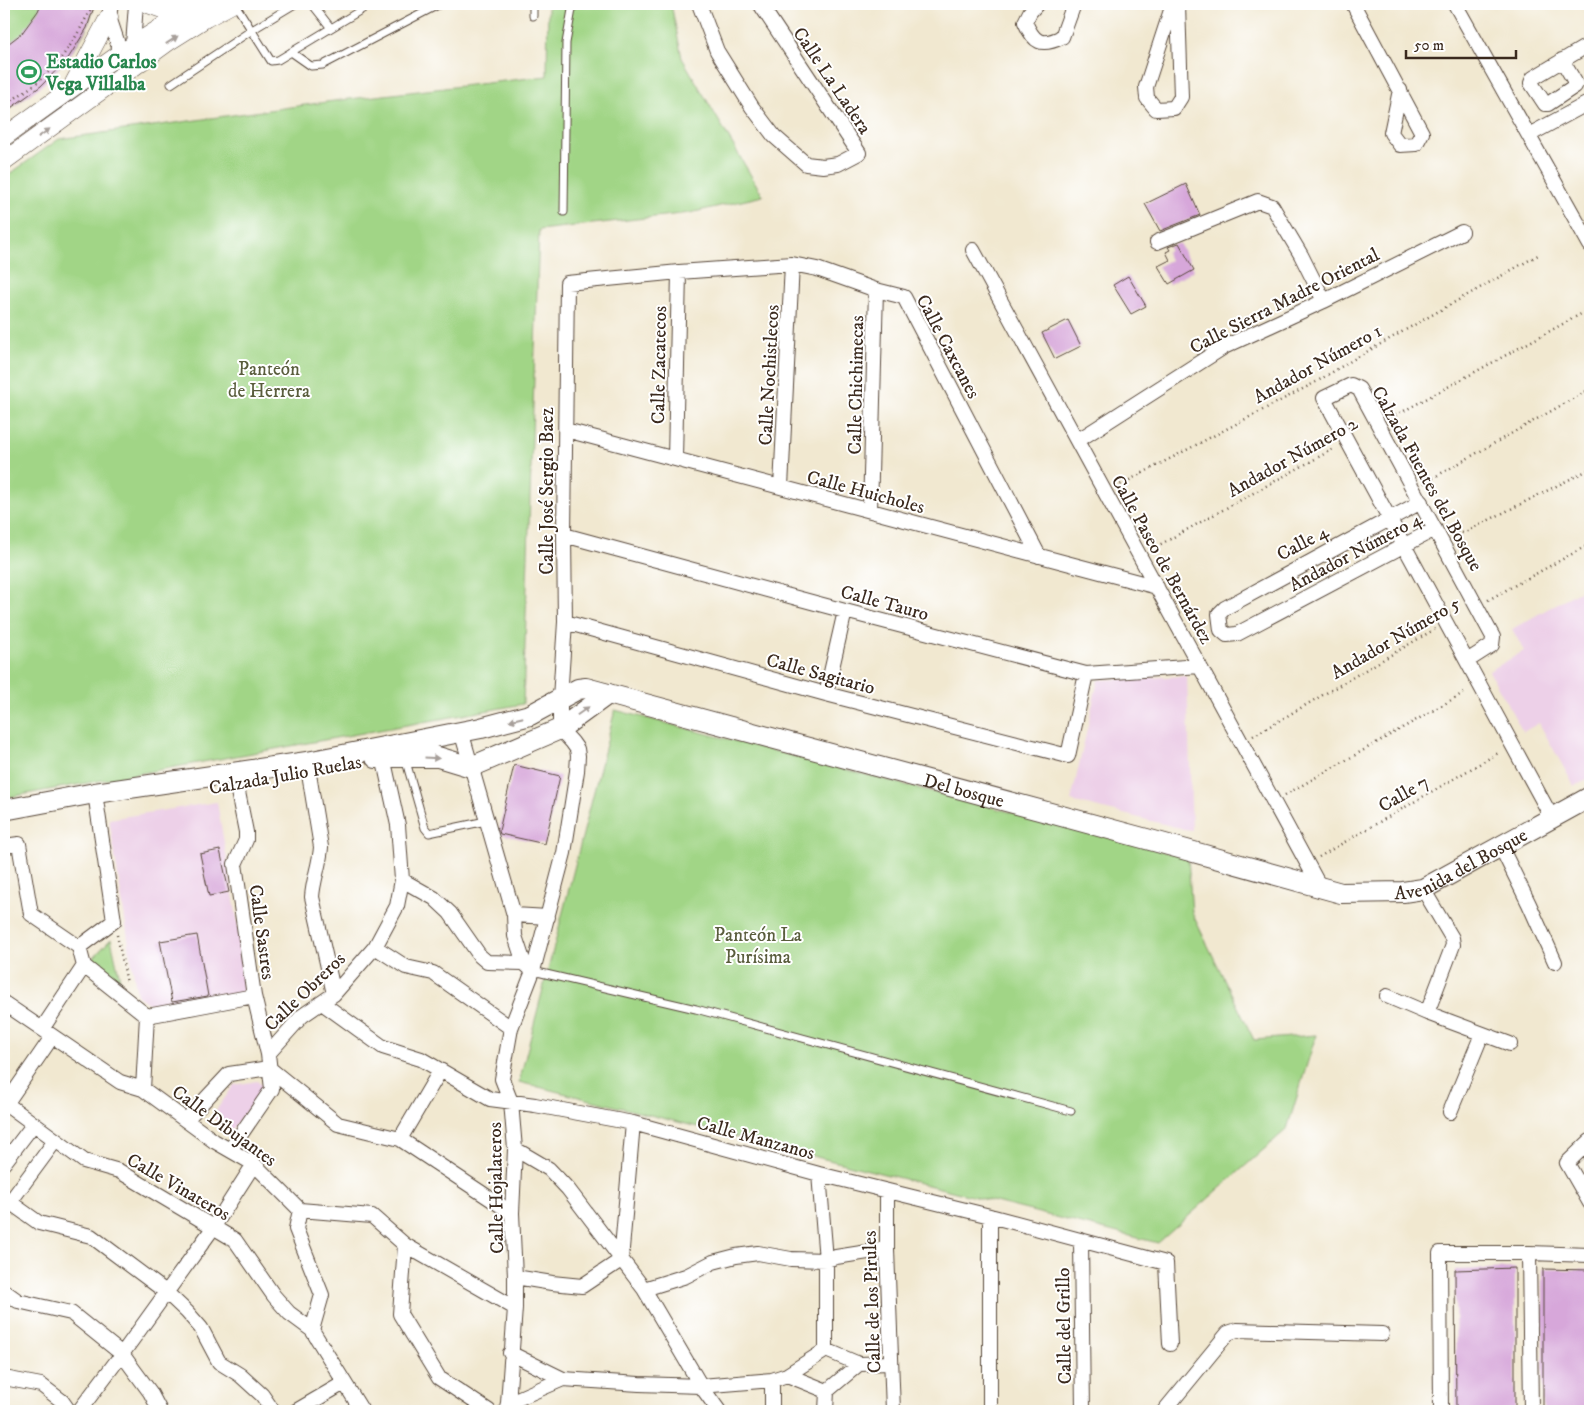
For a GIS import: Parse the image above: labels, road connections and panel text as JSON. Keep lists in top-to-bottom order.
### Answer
{
  "streets": {
    "main road": ["Calzada Julio Ruelas", "Del bosque", "Avenida del Bosque"],
    "street": [
      "Calle La Ladera",
      "Calle Sierra Madre Oriental",
      "Calle Caxcanes",
      "Calle Zacatecos",
      "Calle Nochistlecos",
      "Calle Chichimecas",
      "Calzada Fuentes del Bosque",
      "Calle José Sergio Baez",
      "Calle Huicholes",
      "Calle 4",
      "Andador Número 4",
      "Calle Paseo de Bernárdez",
      "Calle Tauro",
      "Calle Sagitario",
      "Calle Sastres",
      "Calle Obreros",
      "Calle Dibujantes",
      "Calle Manzanos",
      "Calle Vinateros",
      "Calle Hojalateros",
      "Calle de los Pirules",
      "Calle del Grillo"
    ],
    "path": [
      "Andador Número 1",
      "Andador Número 2",
      "Andador Número 5",
      "Calle 7"
    ]
  },
  "crossings": [
    ["Calle Sierra Madre Oriental", "Calle Paseo de Bernárdez"],
    ["Calle Caxcanes", "Calle Zacatecos"],
    ["Calle Caxcanes", "Calle Nochistlecos"],
    ["Calle Caxcanes", "Calle Chichimecas"],
    ["Calle Caxcanes", "Calle José Sergio Baez"],
    ["Calle Caxcanes", "Calle Huicholes"],
    ["Andador Número 1", "Calle Paseo de Bernárdez"],
    ["Calle Zacatecos", "Calle Huicholes"],
    ["Calle Nochistlecos", "Calle Huicholes"],
    ["Calle Chichimecas", "Calle Huicholes"],
    ["Andador Número 2", "Calzada Fuentes del Bosque"],
    ["Andador Número 2", "Calle Paseo de Bernárdez"],
    ["Calzada Fuentes del Bosque", "Calle 4"],
    ["Calzada Fuentes del Bosque", "Andador Número 4"],
    ["Calzada Fuentes del Bosque", "Andador Número 5"],
    ["Calzada Fuentes del Bosque", "Calle 7"],
    ["Calzada Fuentes del Bosque", "Avenida del Bosque"],
    ["Calle José Sergio Baez", "Calle Huicholes"],
    ["Calle José Sergio Baez", "Calle Tauro"],
    ["Calle José Sergio Baez", "Calle Sagitario"],
    ["Calle José Sergio Baez", "Calzada Julio Ruelas"],
    ["Calle José Sergio Baez", "Del bosque"],
    ["Calle Huicholes", "Calle Paseo de Bernárdez"],
    ["Calle 4", "Andador Número 4"],
    ["Calle Paseo de Bernárdez", "Calle Tauro"],
    ["Calle Paseo de Bernárdez", "Andador Número 5"],
    ["Calle Paseo de Bernárdez", "Del bosque"],
    ["Calle Paseo de Bernárdez", "Calle 7"],
    ["Calle Paseo de Bernárdez", "Avenida del Bosque"],
    ["Calle Tauro", "Calle Sagitario"],
    ["Calzada Julio Ruelas", "Del bosque"],
    ["Calzada Julio Ruelas", "Calle Sastres"],
    ["Calzada Julio Ruelas", "Calle Obreros"],
    ["Del bosque", "Avenida del Bosque"],
    ["Calle Sastres", "Calle Obreros"],
    ["Calle Sastres", "Calle Dibujantes"],
    ["Calle Obreros", "Calle Manzanos"],
    ["Calle Manzanos", "Calle Hojalateros"],
    ["Calle Manzanos", "Calle de los Pirules"],
    ["Calle Manzanos", "Calle del Grillo"]
  ],
  "parks": ["Panteón de Herrera", "Panteón La Purísima"],
  "places": {
    "sports": ["Estadio Carlos Vega Villalba"]
  },
  "scale_bar": "50 m"
}
